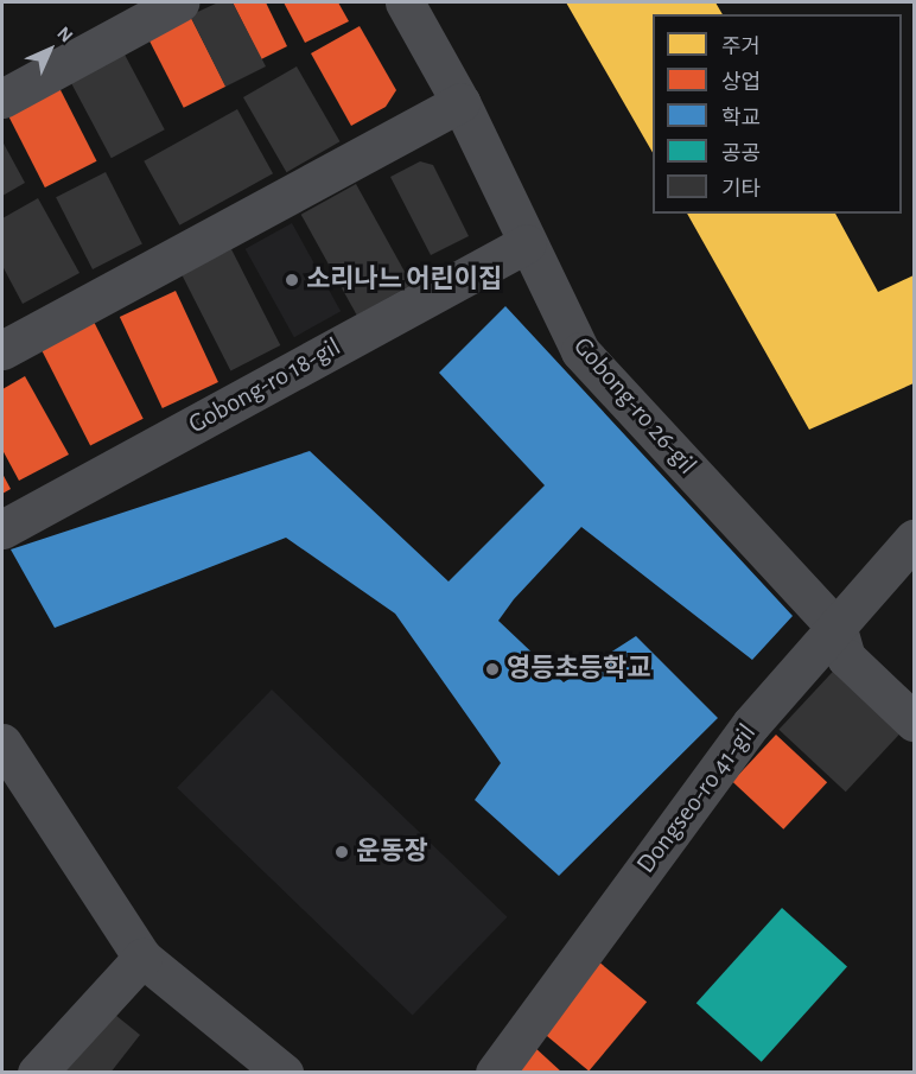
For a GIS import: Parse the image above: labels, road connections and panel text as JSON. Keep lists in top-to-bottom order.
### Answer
{
  "streets": {
    "street": ["Gobong-ro 18-gil", "Gobong-ro 26-gil", "Dongseo-ro 41-gil"]
  },
  "crossings": [
    ["Gobong-ro 18-gil", "Gobong-ro 26-gil"],
    ["Gobong-ro 26-gil", "Dongseo-ro 41-gil"]
  ],
  "places": ["소리나느 어린이집", "영등초등학교", "운동장"],
  "legend": [
    "주거",
    "상업",
    "학교",
    "공공",
    "기타"
  ],
  "north": "top right"
}
